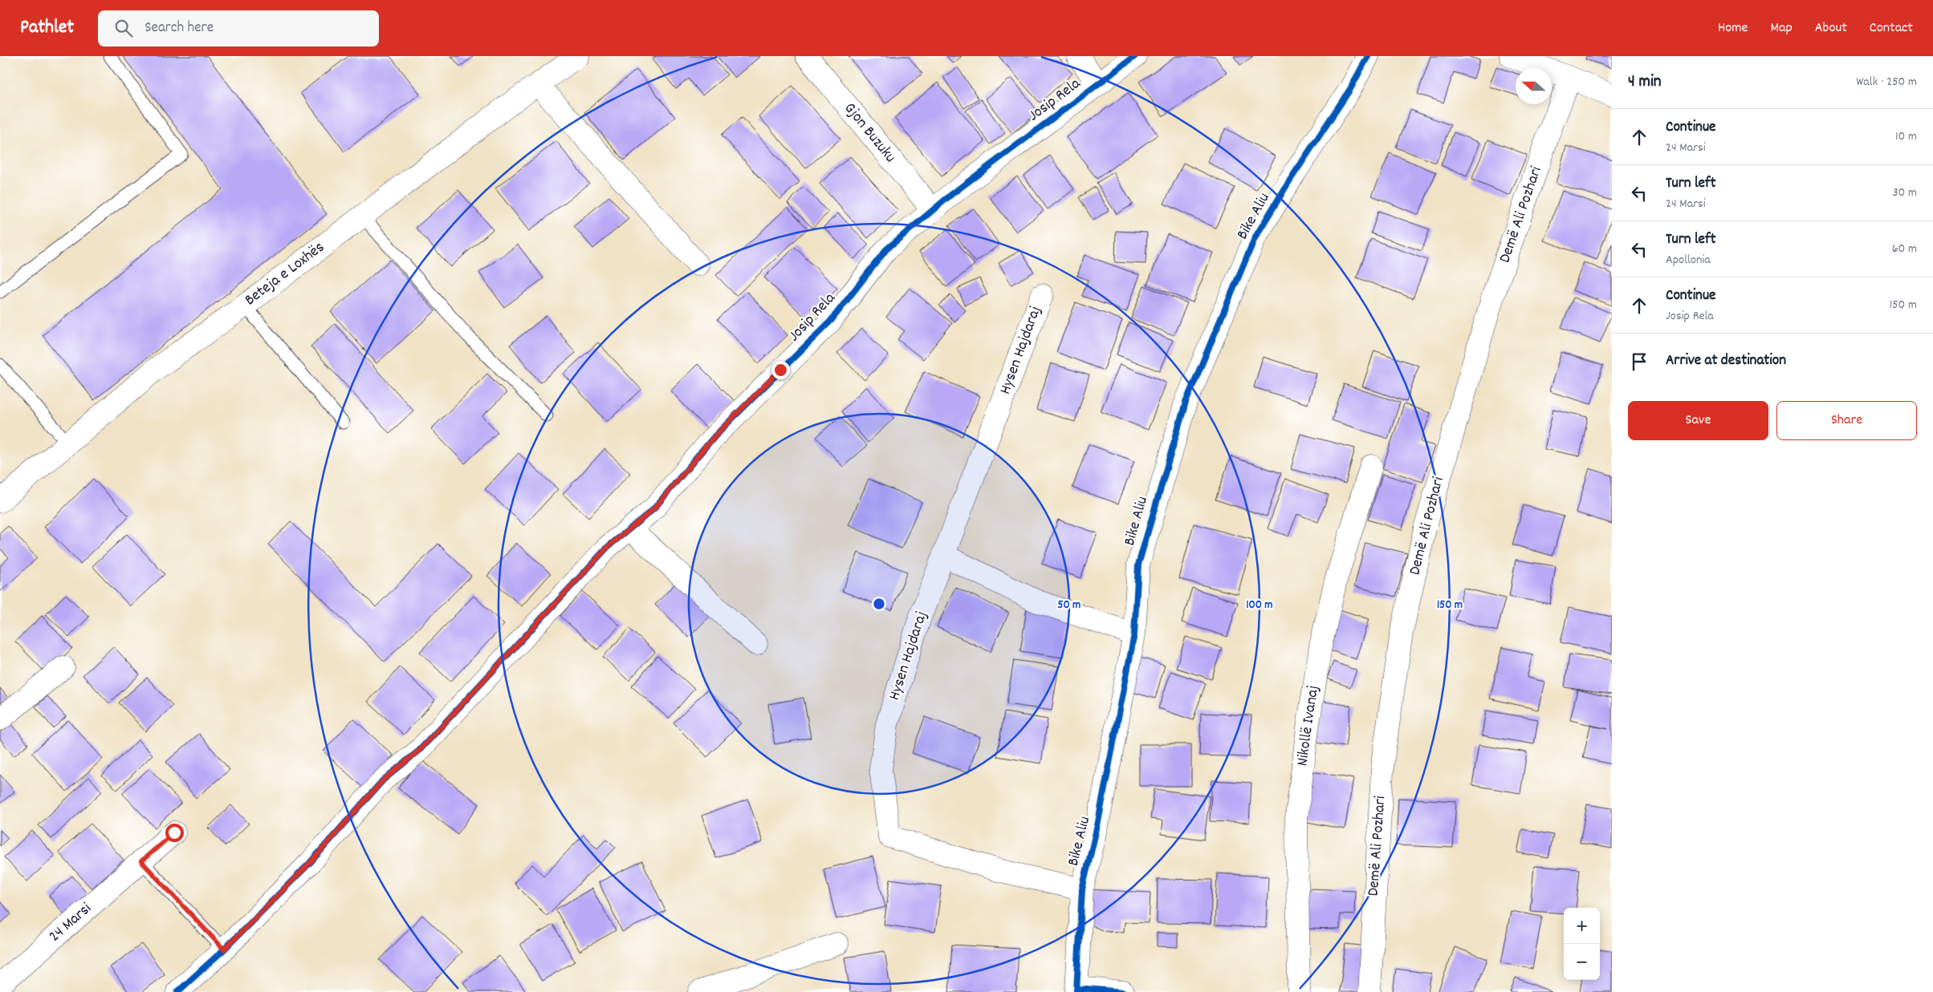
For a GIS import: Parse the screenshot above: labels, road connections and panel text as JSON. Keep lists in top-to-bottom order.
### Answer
{
  "streets": {
    "street": [
      "Josip Rela",
      "Gjon Buzuku",
      "Demë Ali Pozhari",
      "Bike Aliu",
      "Beteja e Loxhës",
      "Hysen Hajdaraj",
      "Nikollë Ivanaj",
      "24 Marsi"
    ]
  },
  "crossings": [
    ["Josip Rela", "Gjon Buzuku"],
    ["Bike Aliu", "Hysen Hajdaraj"]
  ],
  "north": "left",
  "page": {
    "header": "Pathlet",
    "search": "Search here",
    "nav": [
      "Home",
      "Map",
      "About",
      "Contact"
    ],
    "heading": ["4 min", "Walk · 250 m"],
    "list": [
      ["Continue", "24 Marsi", "10 m"],
      ["Turn left", "24 Marsi", "30 m"],
      ["Turn left", "Apollonia", "60 m"],
      ["Continue", "Josip Rela", "150 m"],
      "Arrive at destination"
    ],
    "buttons": ["Save", "Share"],
    "map_buttons": ["+", "−"]
  },
  "rings": ["50 m", "100 m", "150 m"]
}
